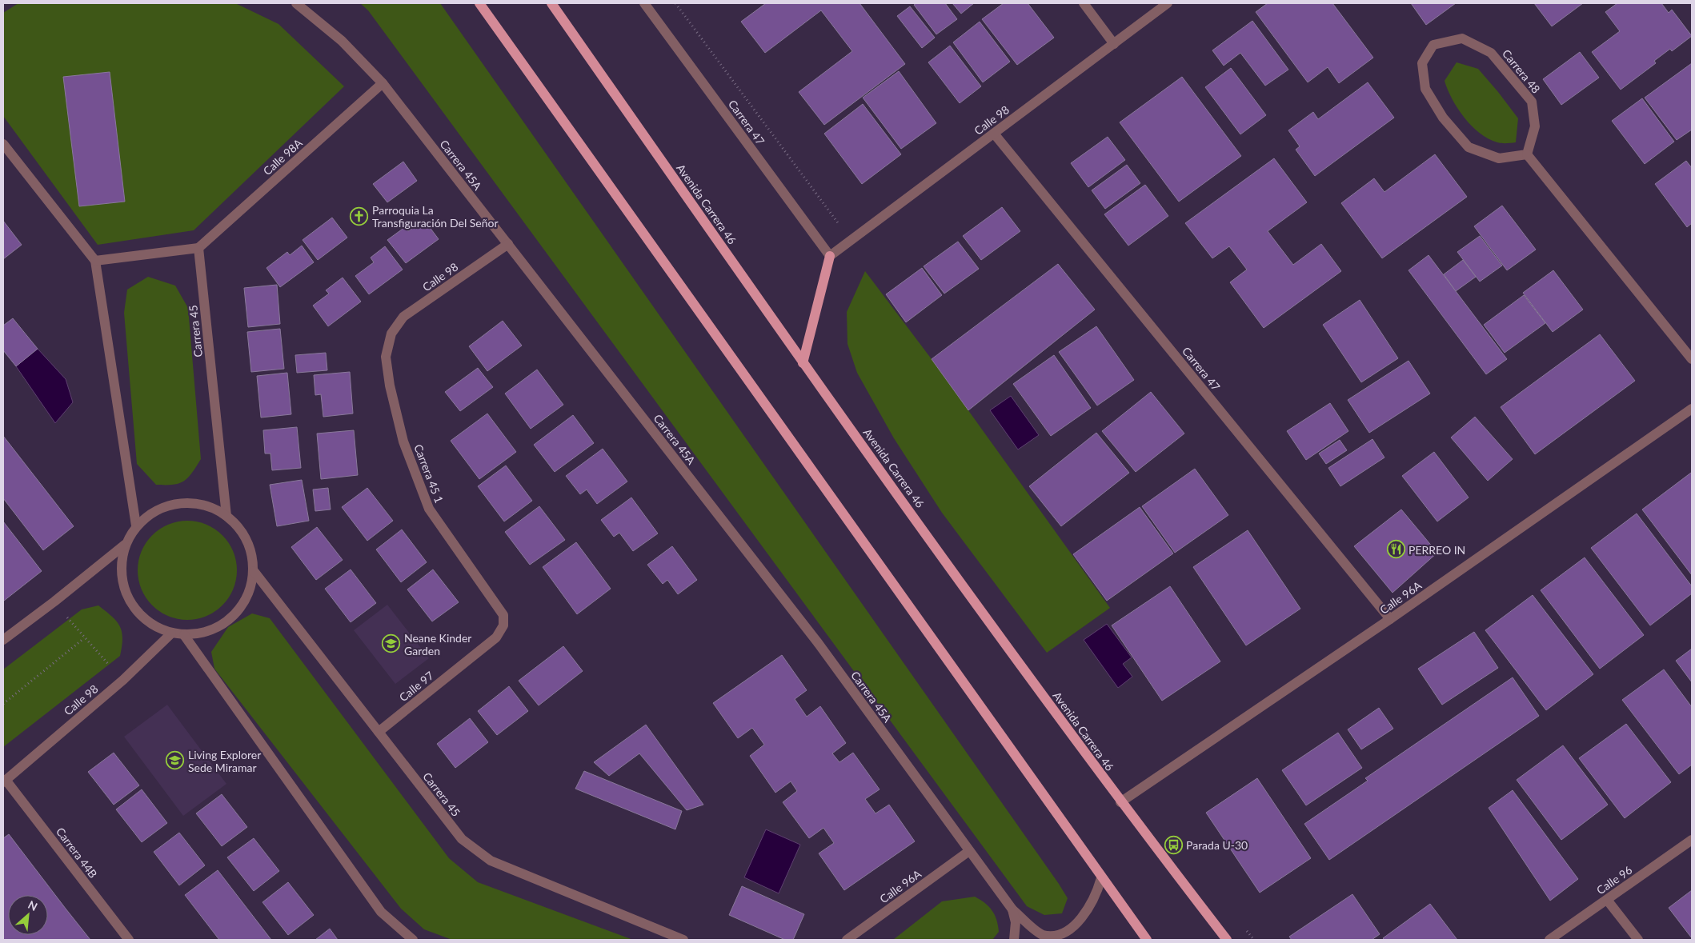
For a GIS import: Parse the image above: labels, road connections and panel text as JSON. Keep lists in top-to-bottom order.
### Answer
{
  "streets": {
    "main road": ["Avenida Carrera 46"],
    "street": [
      "Carrera 48",
      "Calle 98",
      "Carrera 47",
      "Calle 98A",
      "Carrera 45A",
      "Carrera 45",
      "Carrera 45 1",
      "Calle 96A",
      "Calle 97",
      "Carrera 44B",
      "Calle 96"
    ]
  },
  "crossings": [
    ["Calle 98", "Carrera 47"],
    ["Calle 98", "Carrera 45A"],
    ["Calle 98", "Carrera 45"],
    ["Calle 98", "Carrera 45 1"],
    ["Calle 98", "Carrera 44B"],
    ["Carrera 47", "Calle 96A"],
    ["Calle 98A", "Carrera 45A"],
    ["Calle 98A", "Carrera 45"],
    ["Carrera 45A", "Calle 96A"],
    ["Avenida Carrera 46", "Calle 96A"],
    ["Carrera 45", "Calle 97"],
    ["Carrera 45 1", "Calle 97"]
  ],
  "places": {
    "church": ["Parroquia La Transfiguración Del Señor"],
    "restaurant": ["PERREO IN"],
    "school or university": ["Neane Kinder Garden", "Living Explorer Sede Miramar"],
    "bus stop": ["Parada U-30"]
  },
  "north": "top right"
}
